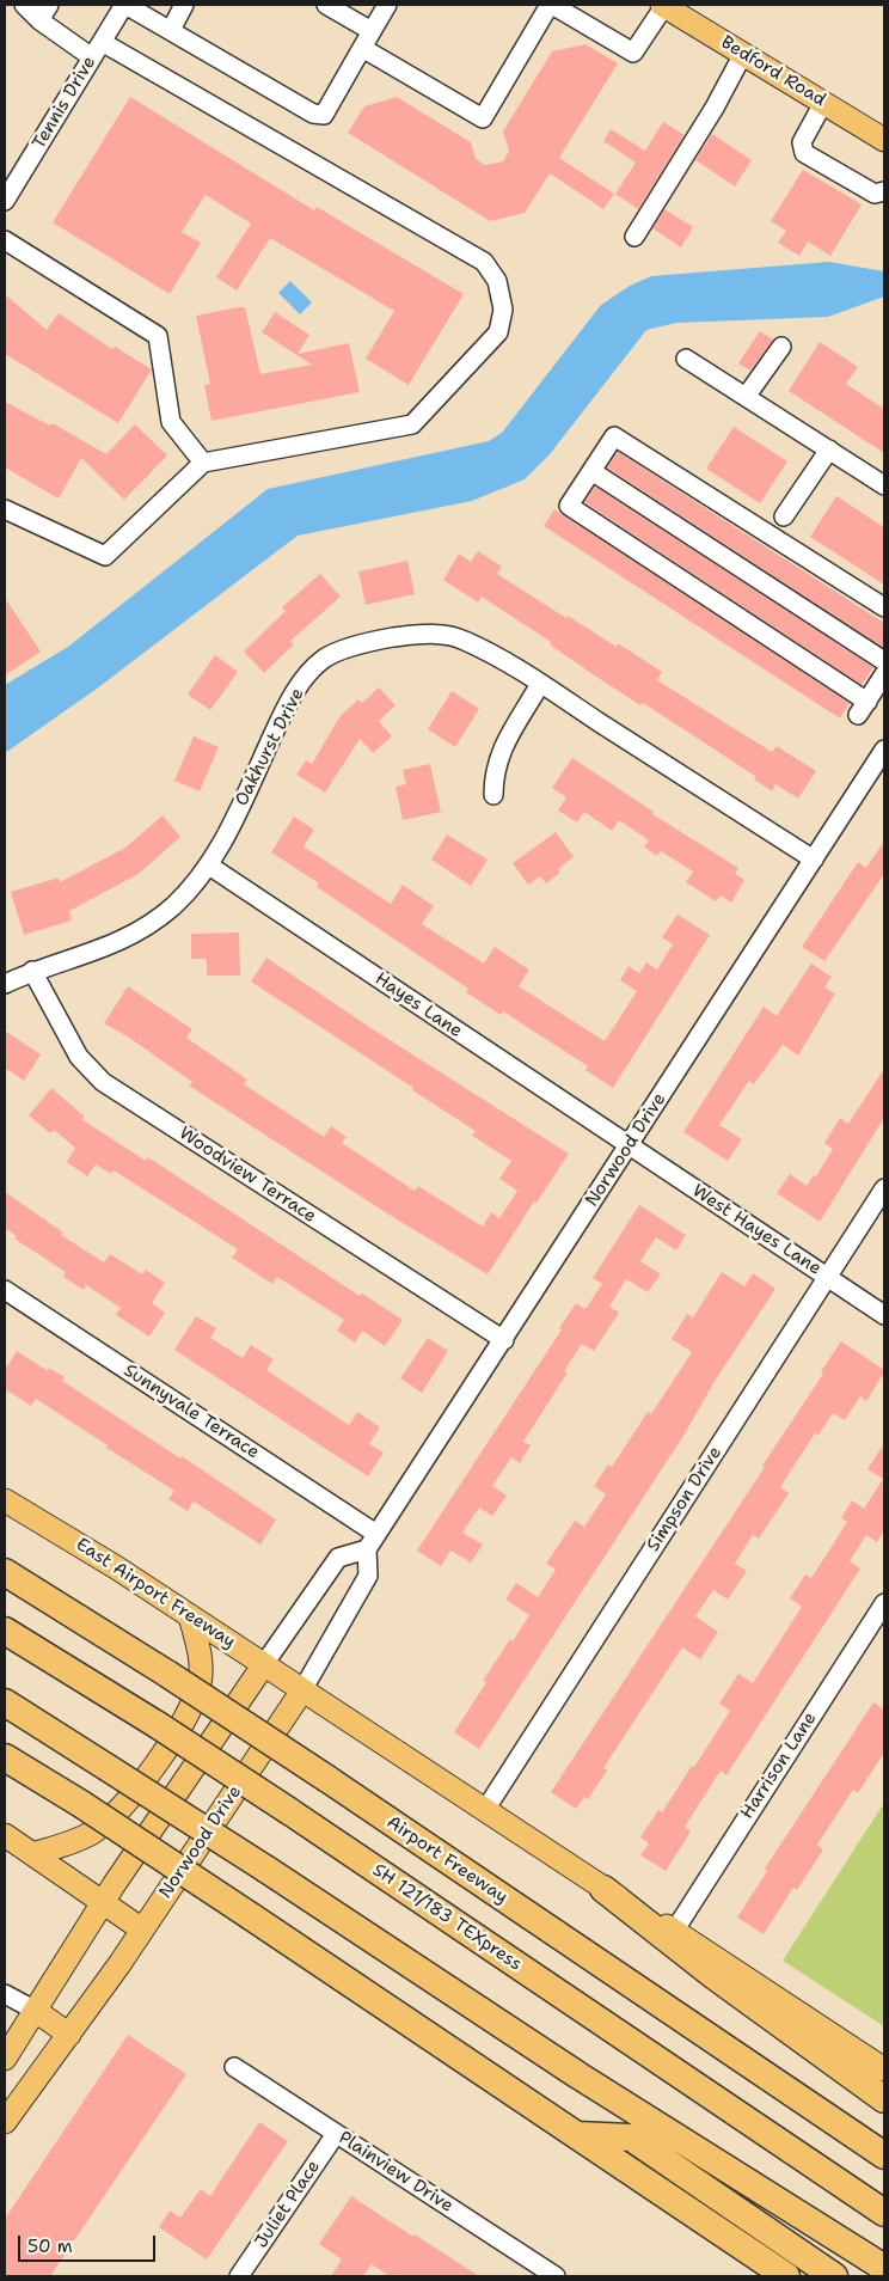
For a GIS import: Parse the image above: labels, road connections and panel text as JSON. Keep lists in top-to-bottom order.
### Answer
{
  "streets": {
    "highway": ["Airport Freeway", "SH 121/183 TEXpress"],
    "main road": ["Bedford Road", "Norwood Drive", "East Airport Freeway"],
    "street": [
      "Tennis Drive",
      "Oakhurst Drive",
      "Hayes Lane",
      "Woodview Terrace",
      "West Hayes Lane",
      "Sunnyvale Terrace",
      "Simpson Drive",
      "Harrison Lane",
      "Plainview Drive",
      "Juliet Place"
    ]
  },
  "crossings": [
    ["Oakhurst Drive", "Hayes Lane"],
    ["Oakhurst Drive", "Norwood Drive"],
    ["Oakhurst Drive", "Woodview Terrace"],
    ["Hayes Lane", "Norwood Drive"],
    ["Hayes Lane", "West Hayes Lane"],
    ["Norwood Drive", "Woodview Terrace"],
    ["Norwood Drive", "West Hayes Lane"],
    ["Norwood Drive", "Sunnyvale Terrace"],
    ["Norwood Drive", "East Airport Freeway"],
    ["West Hayes Lane", "Simpson Drive"],
    ["Plainview Drive", "Juliet Place"]
  ],
  "scale_bar": "50 m"
}
